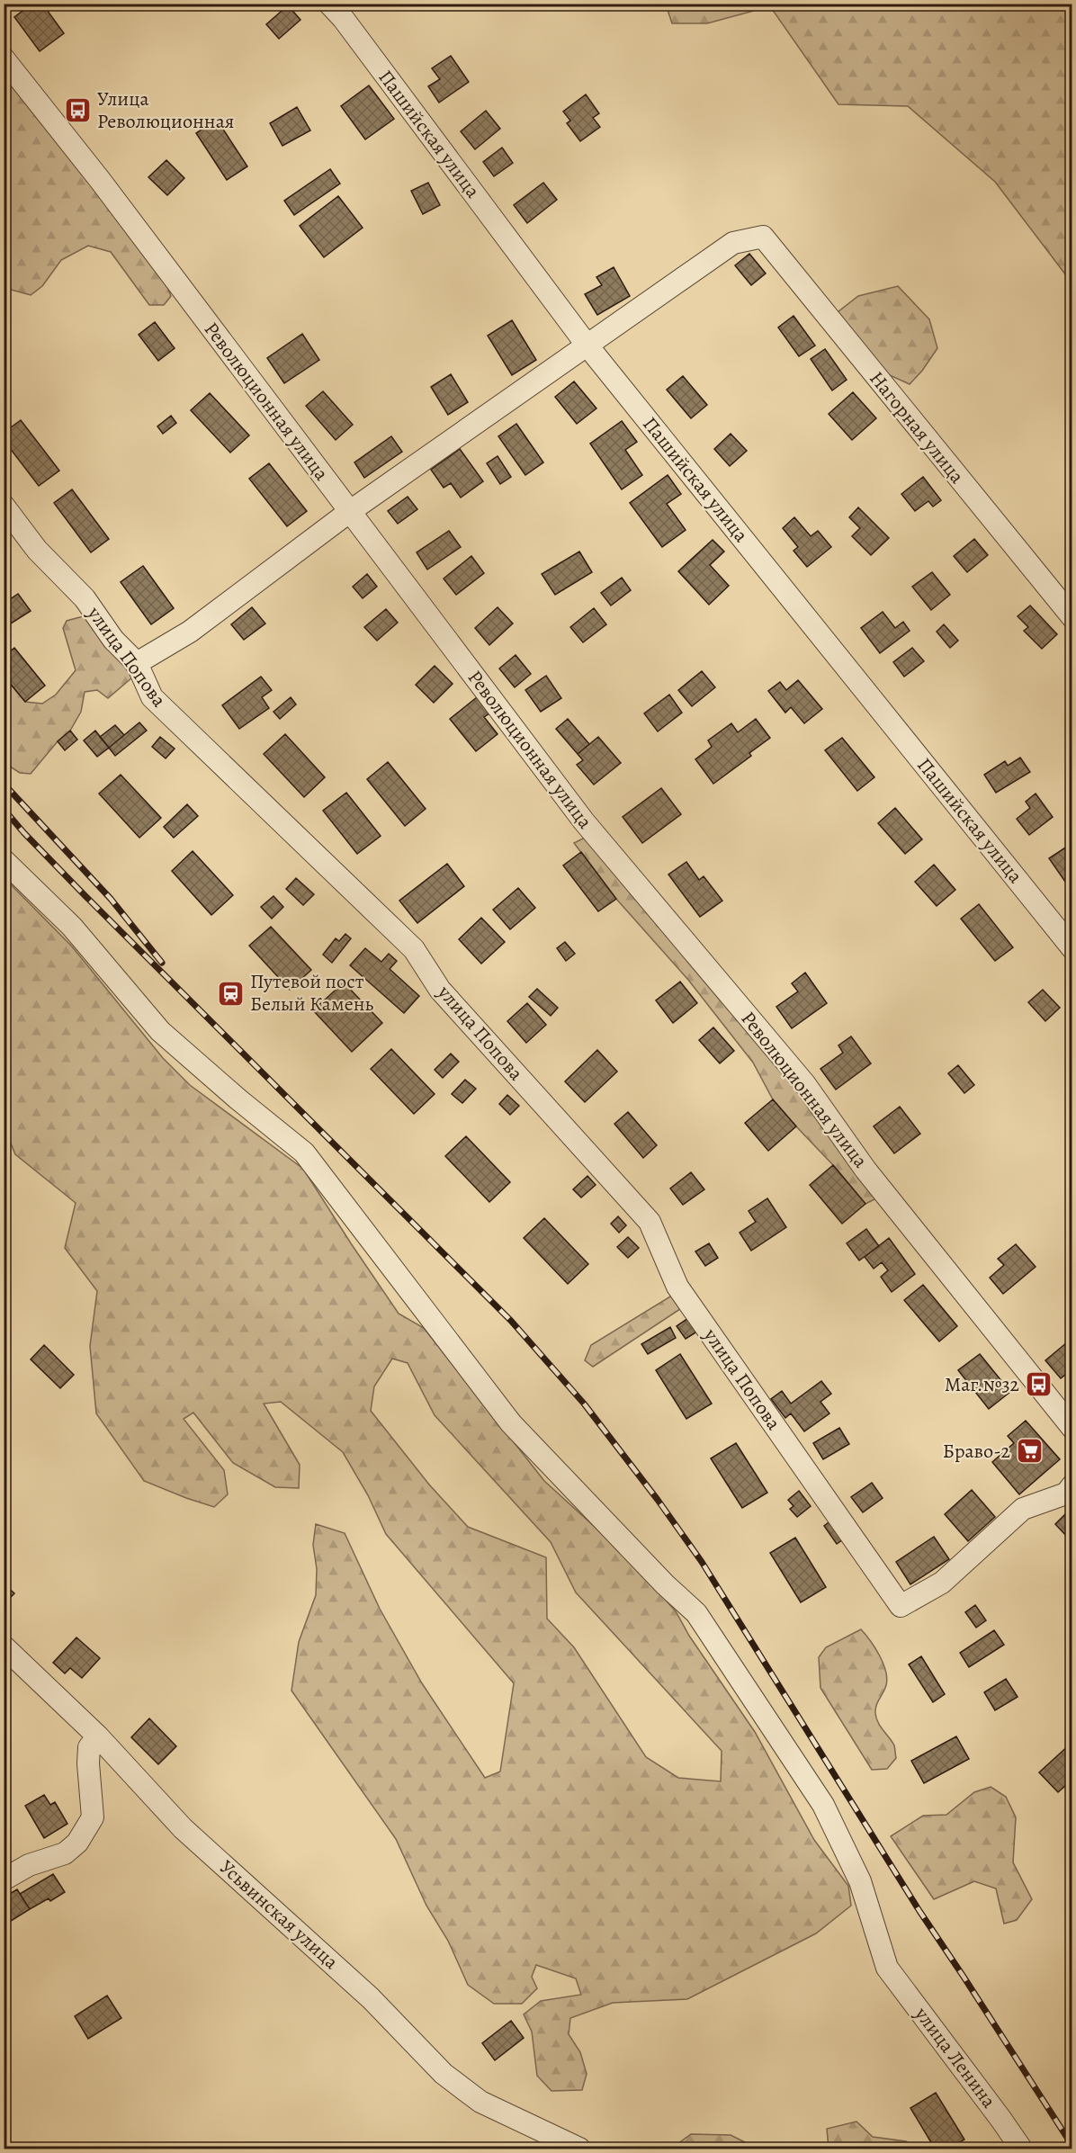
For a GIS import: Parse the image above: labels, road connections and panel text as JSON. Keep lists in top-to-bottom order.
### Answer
{
  "streets": {
    "street": [
      "Пашийская улица",
      "Революционная улица",
      "Нагорная улица",
      "улица Попова",
      "Усьвинская улица",
      "улица Ленина"
    ]
  },
  "crossings": [
    ["Пашийская улица", "Нагорная улица"]
  ],
  "places": {
    "bus stop": ["Улица Революционная", "Маг.№32"],
    "station": ["Путевой пост Белый Камень"],
    "supermarket": ["Браво-2"]
  }
}
